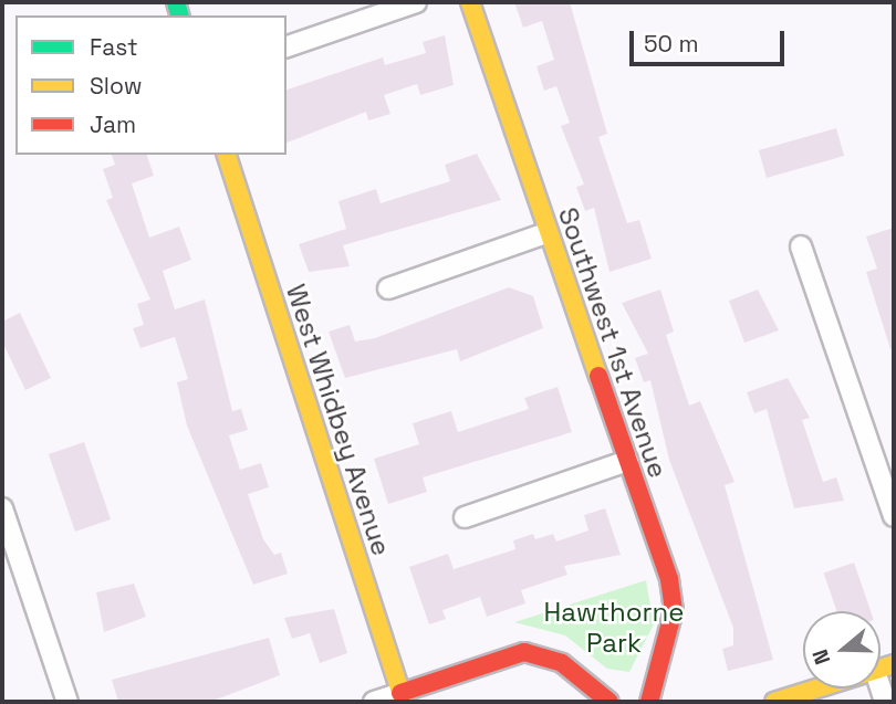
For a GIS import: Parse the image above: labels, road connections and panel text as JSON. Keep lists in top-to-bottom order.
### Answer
{
  "streets": {
    "street": ["Southwest 1st Avenue", "West Whidbey Avenue"]
  },
  "parks": ["Hawthorne Park"],
  "legend": ["Fast", "Slow", "Jam"],
  "scale_bar": "50 m",
  "north": "left"
}
